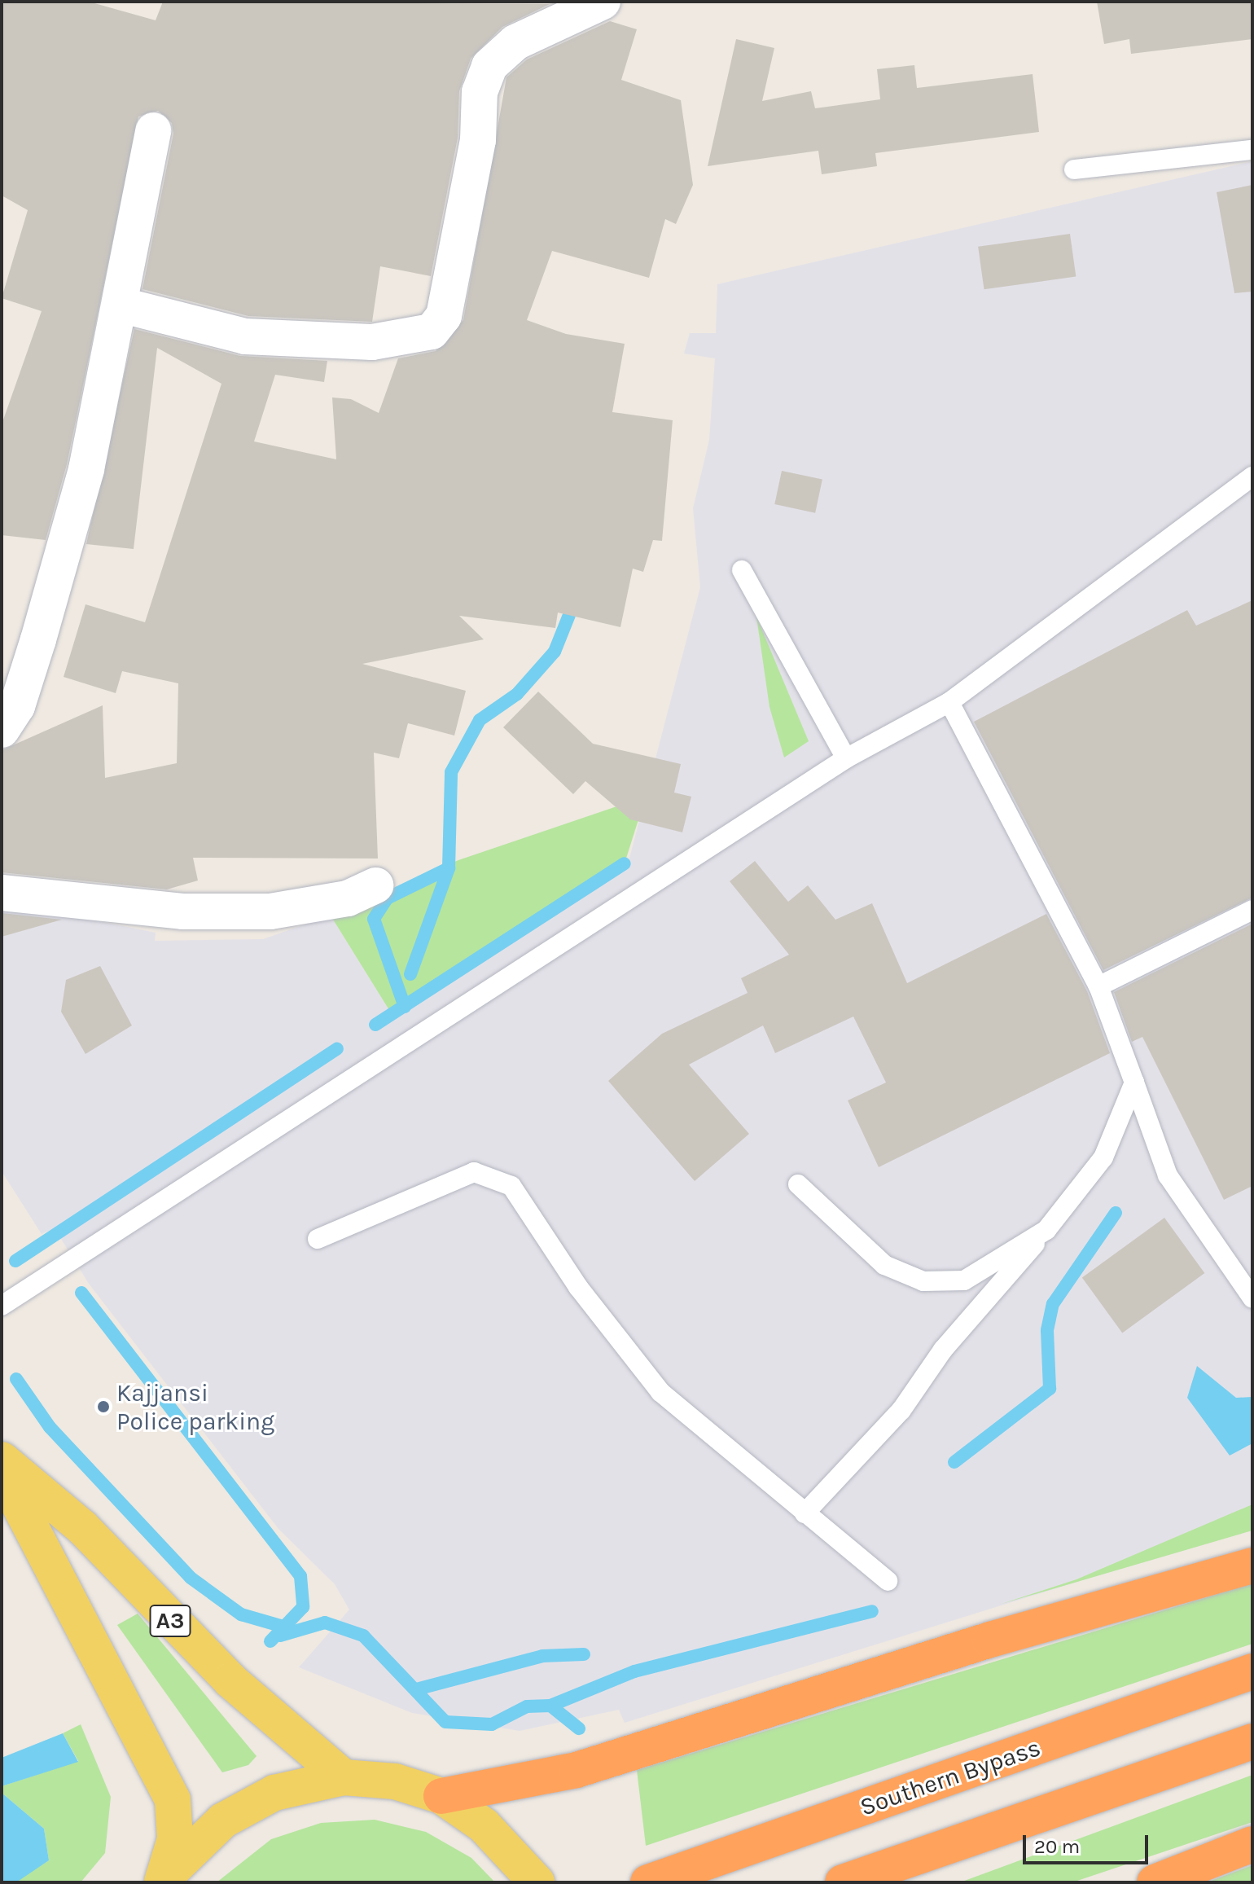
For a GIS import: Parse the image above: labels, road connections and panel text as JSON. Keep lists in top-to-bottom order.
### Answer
{
  "streets": {
    "highway": ["Southern Bypass"],
    "main road": ["A3"]
  },
  "places": ["Kajjansi Police parking"],
  "scale_bar": "20 m"
}
